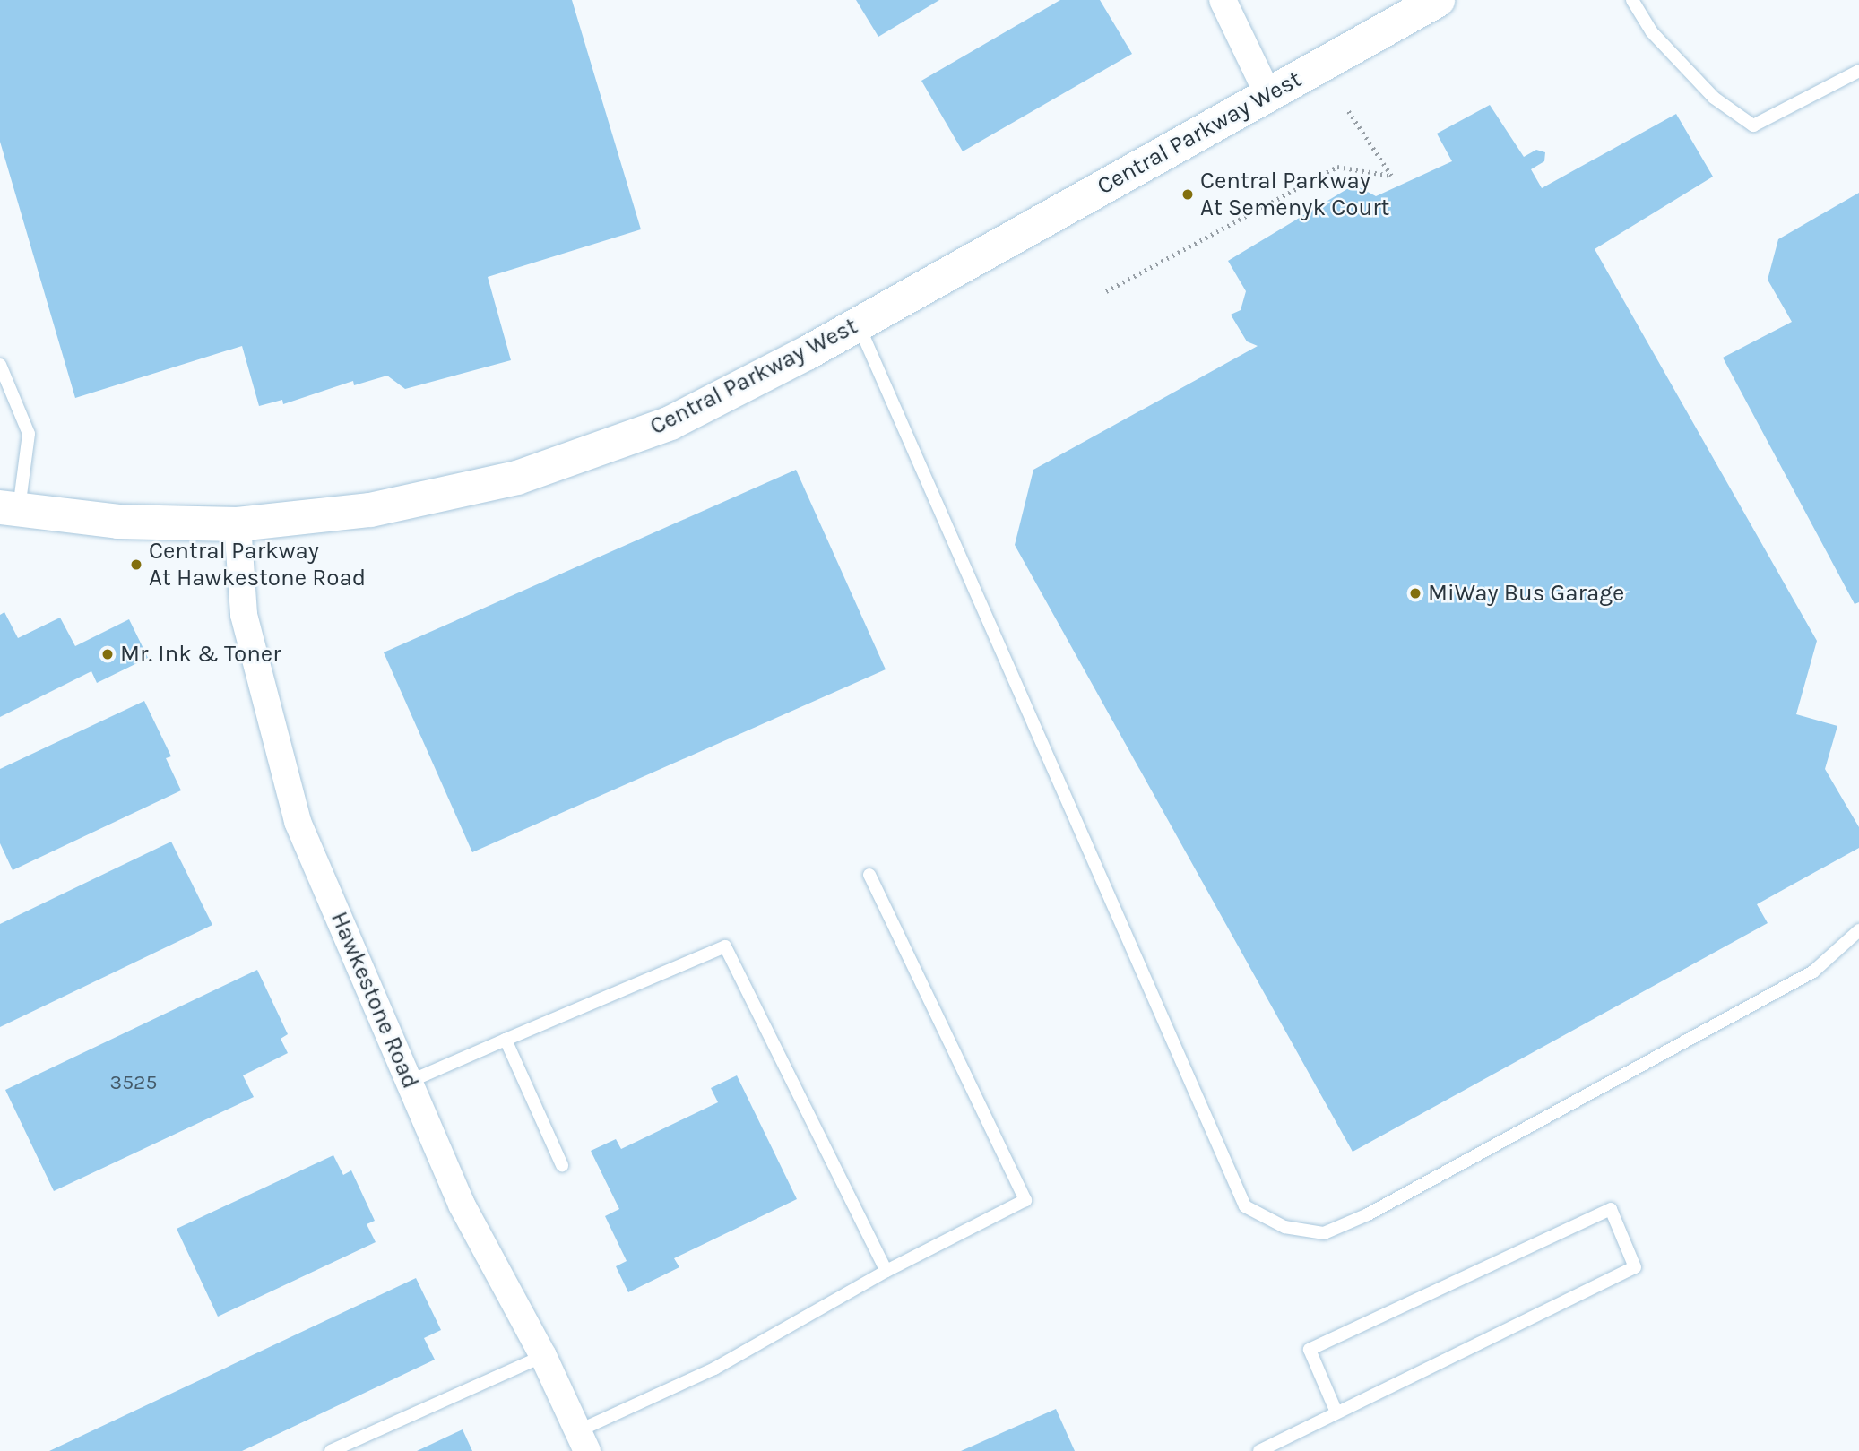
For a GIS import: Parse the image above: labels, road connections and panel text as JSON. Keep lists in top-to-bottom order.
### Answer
{
  "streets": {
    "street": ["Central Parkway West", "Hawkestone Road"]
  },
  "crossings": [
    ["Central Parkway West", "Hawkestone Road"]
  ],
  "places": [
    "Central Parkway At Semenyk Court",
    "Central Parkway At Hawkestone Road",
    "MiWay Bus Garage",
    "Mr. Ink & Toner"
  ],
  "house_numbers": ["3525"]
}
